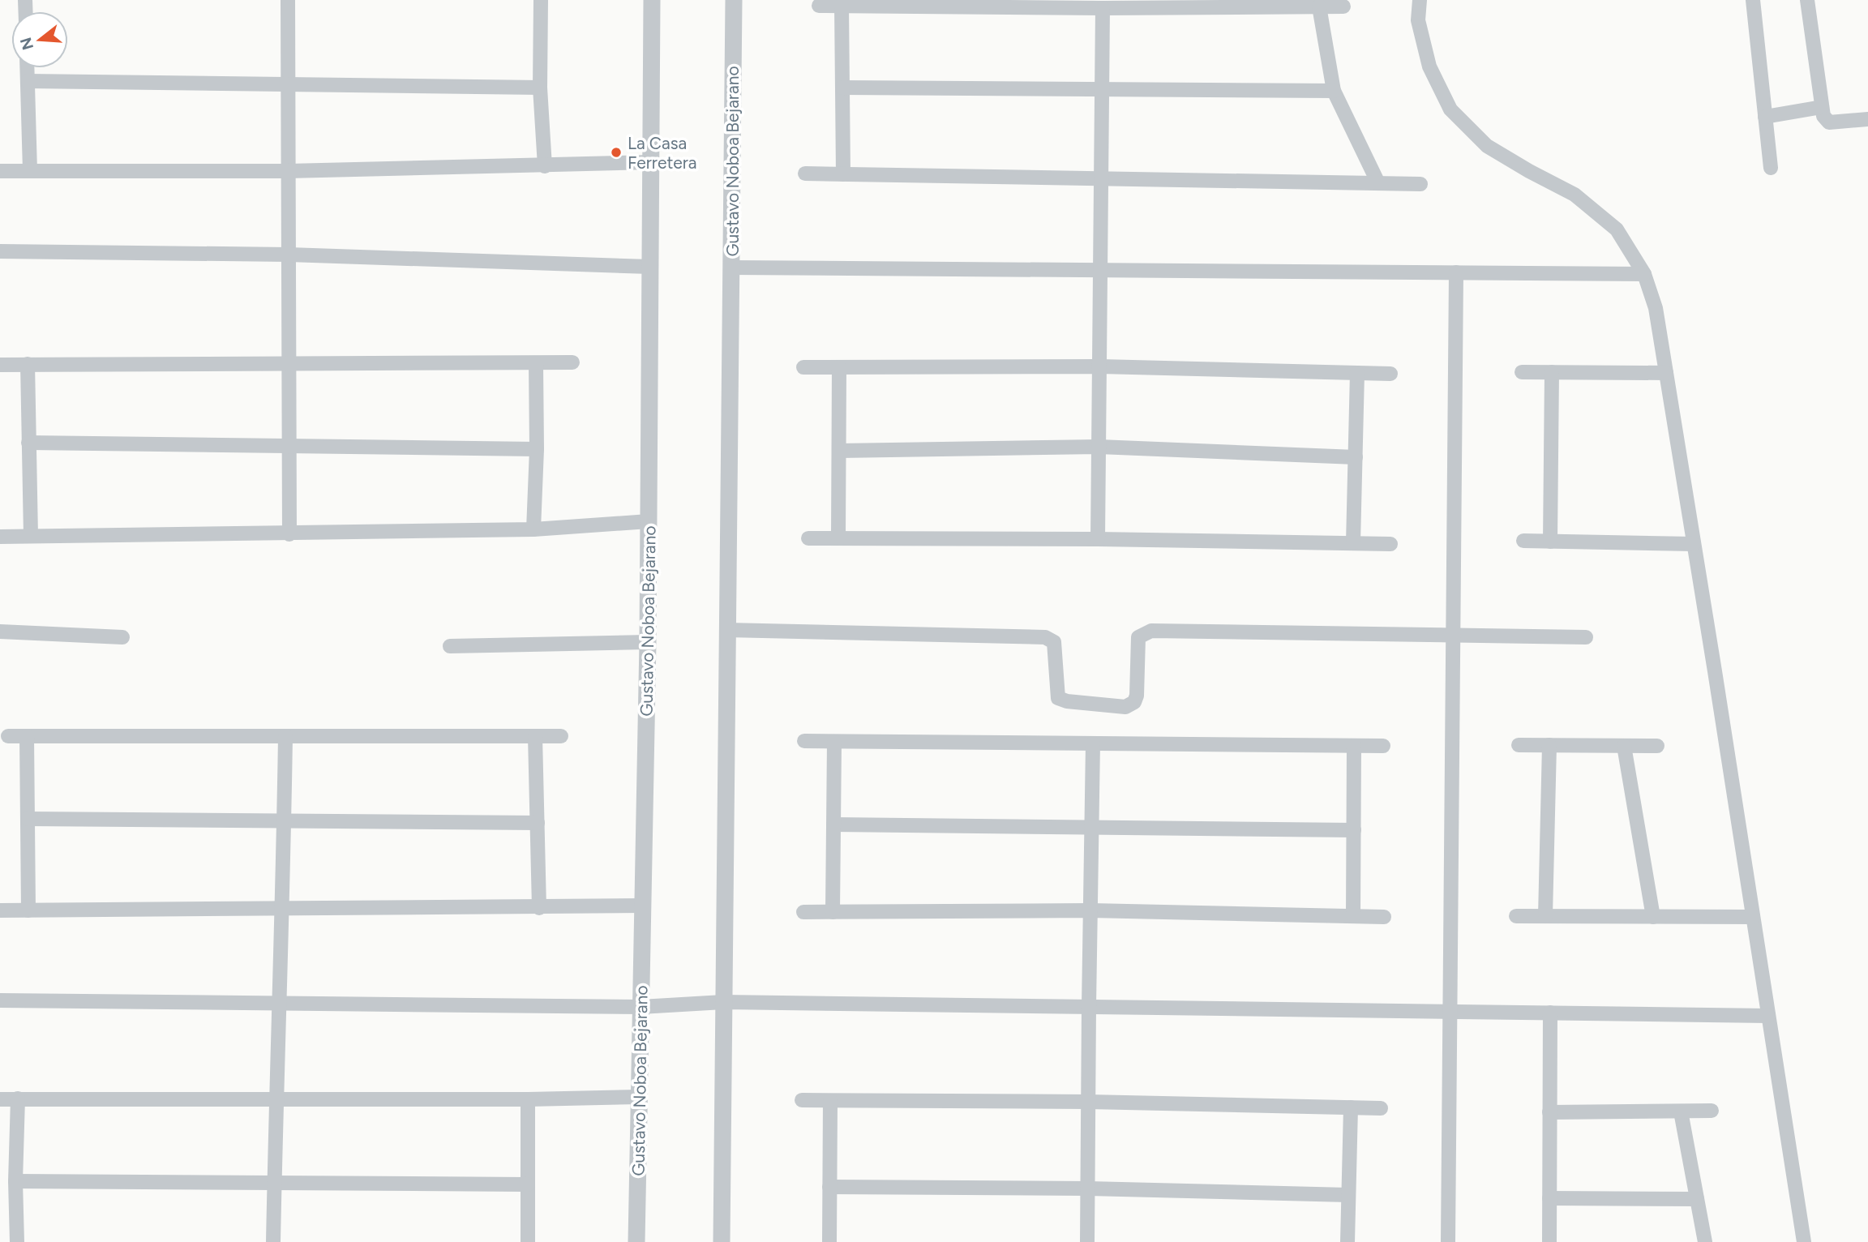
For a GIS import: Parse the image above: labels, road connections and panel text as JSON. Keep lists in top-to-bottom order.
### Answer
{
  "streets": {
    "street": ["Gustavo Noboa Bejarano"]
  },
  "places": ["La Casa Ferretera"],
  "north": "left"
}
